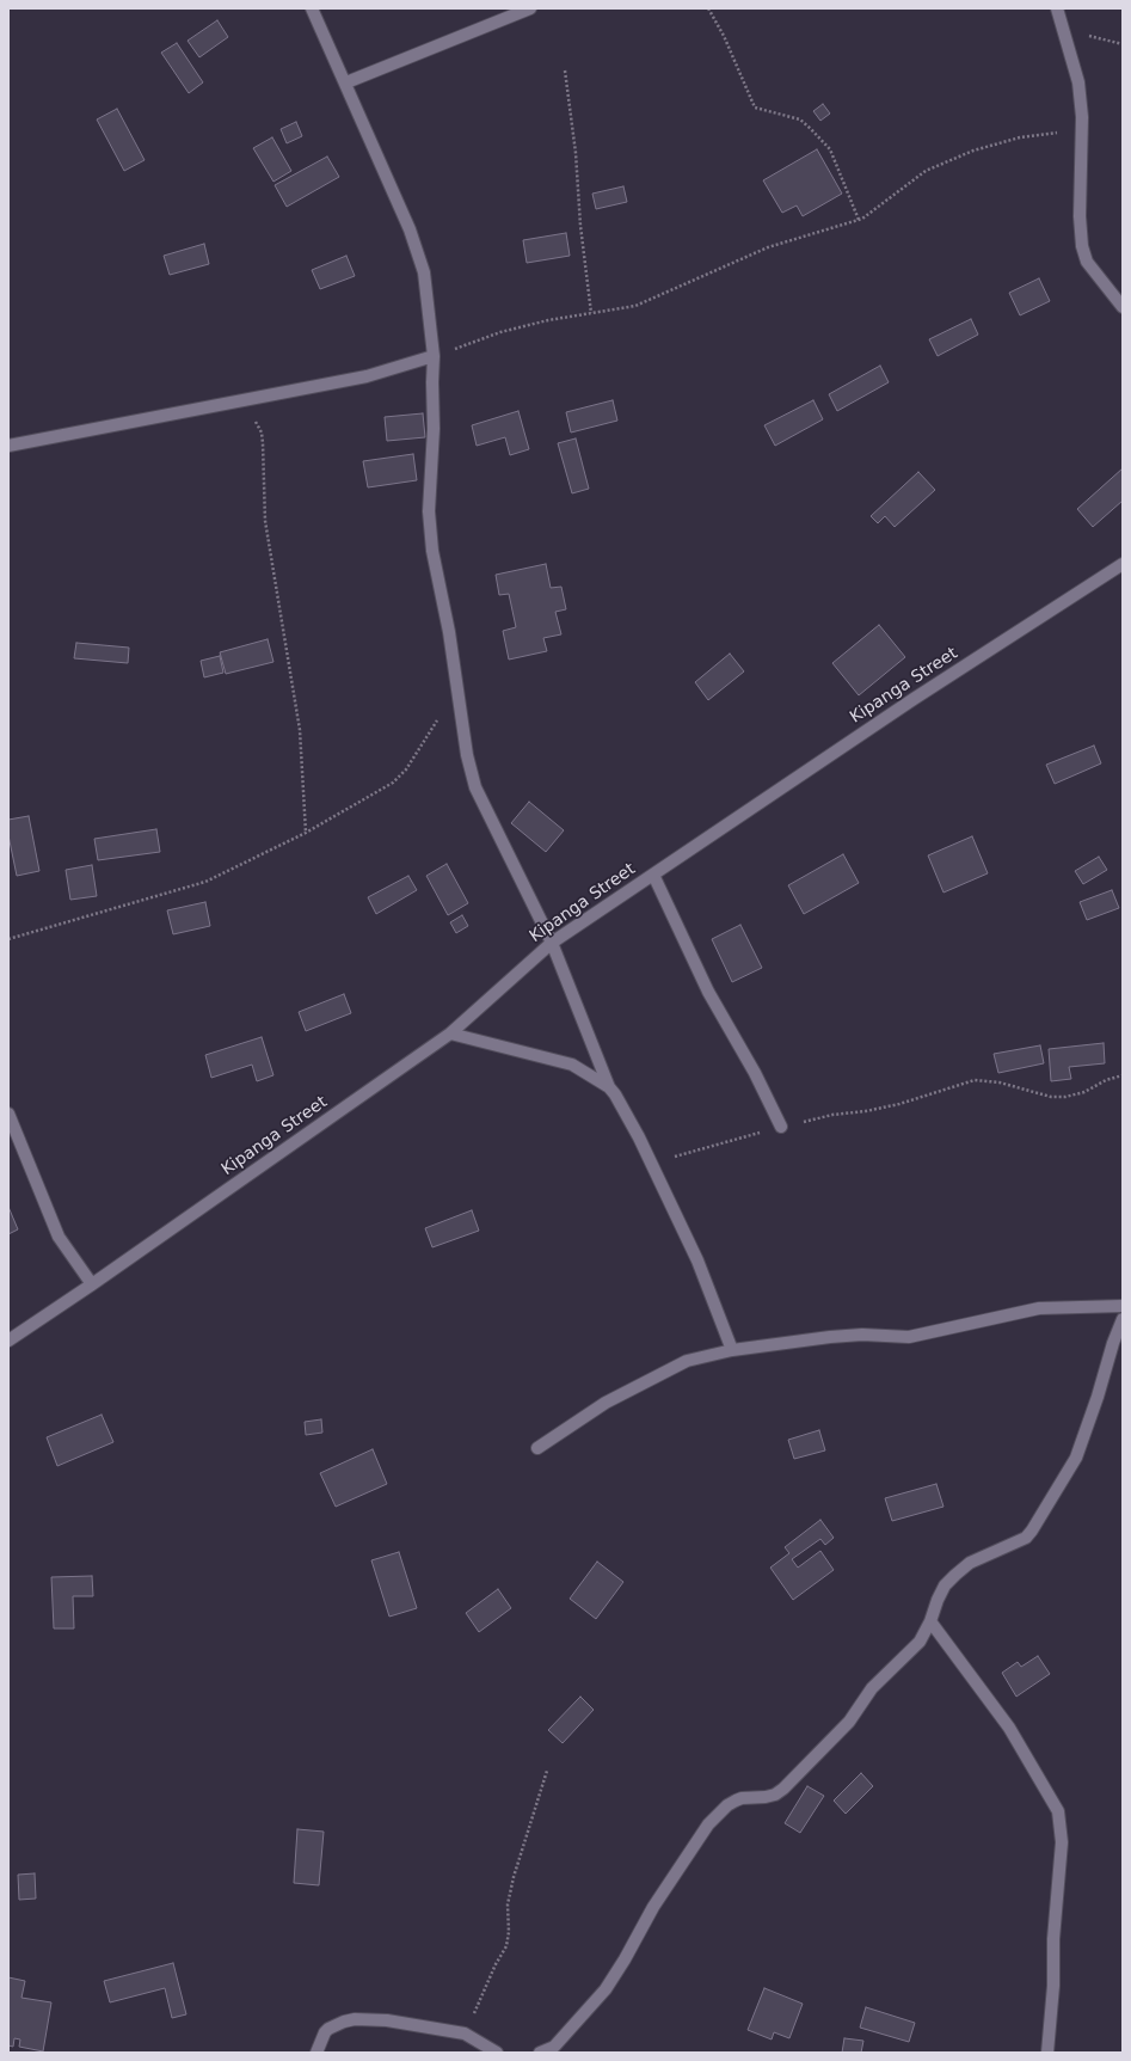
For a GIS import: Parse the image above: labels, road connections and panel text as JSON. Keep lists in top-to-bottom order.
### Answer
{
  "streets": {
    "street": ["Kipanga Street"]
  }
}
